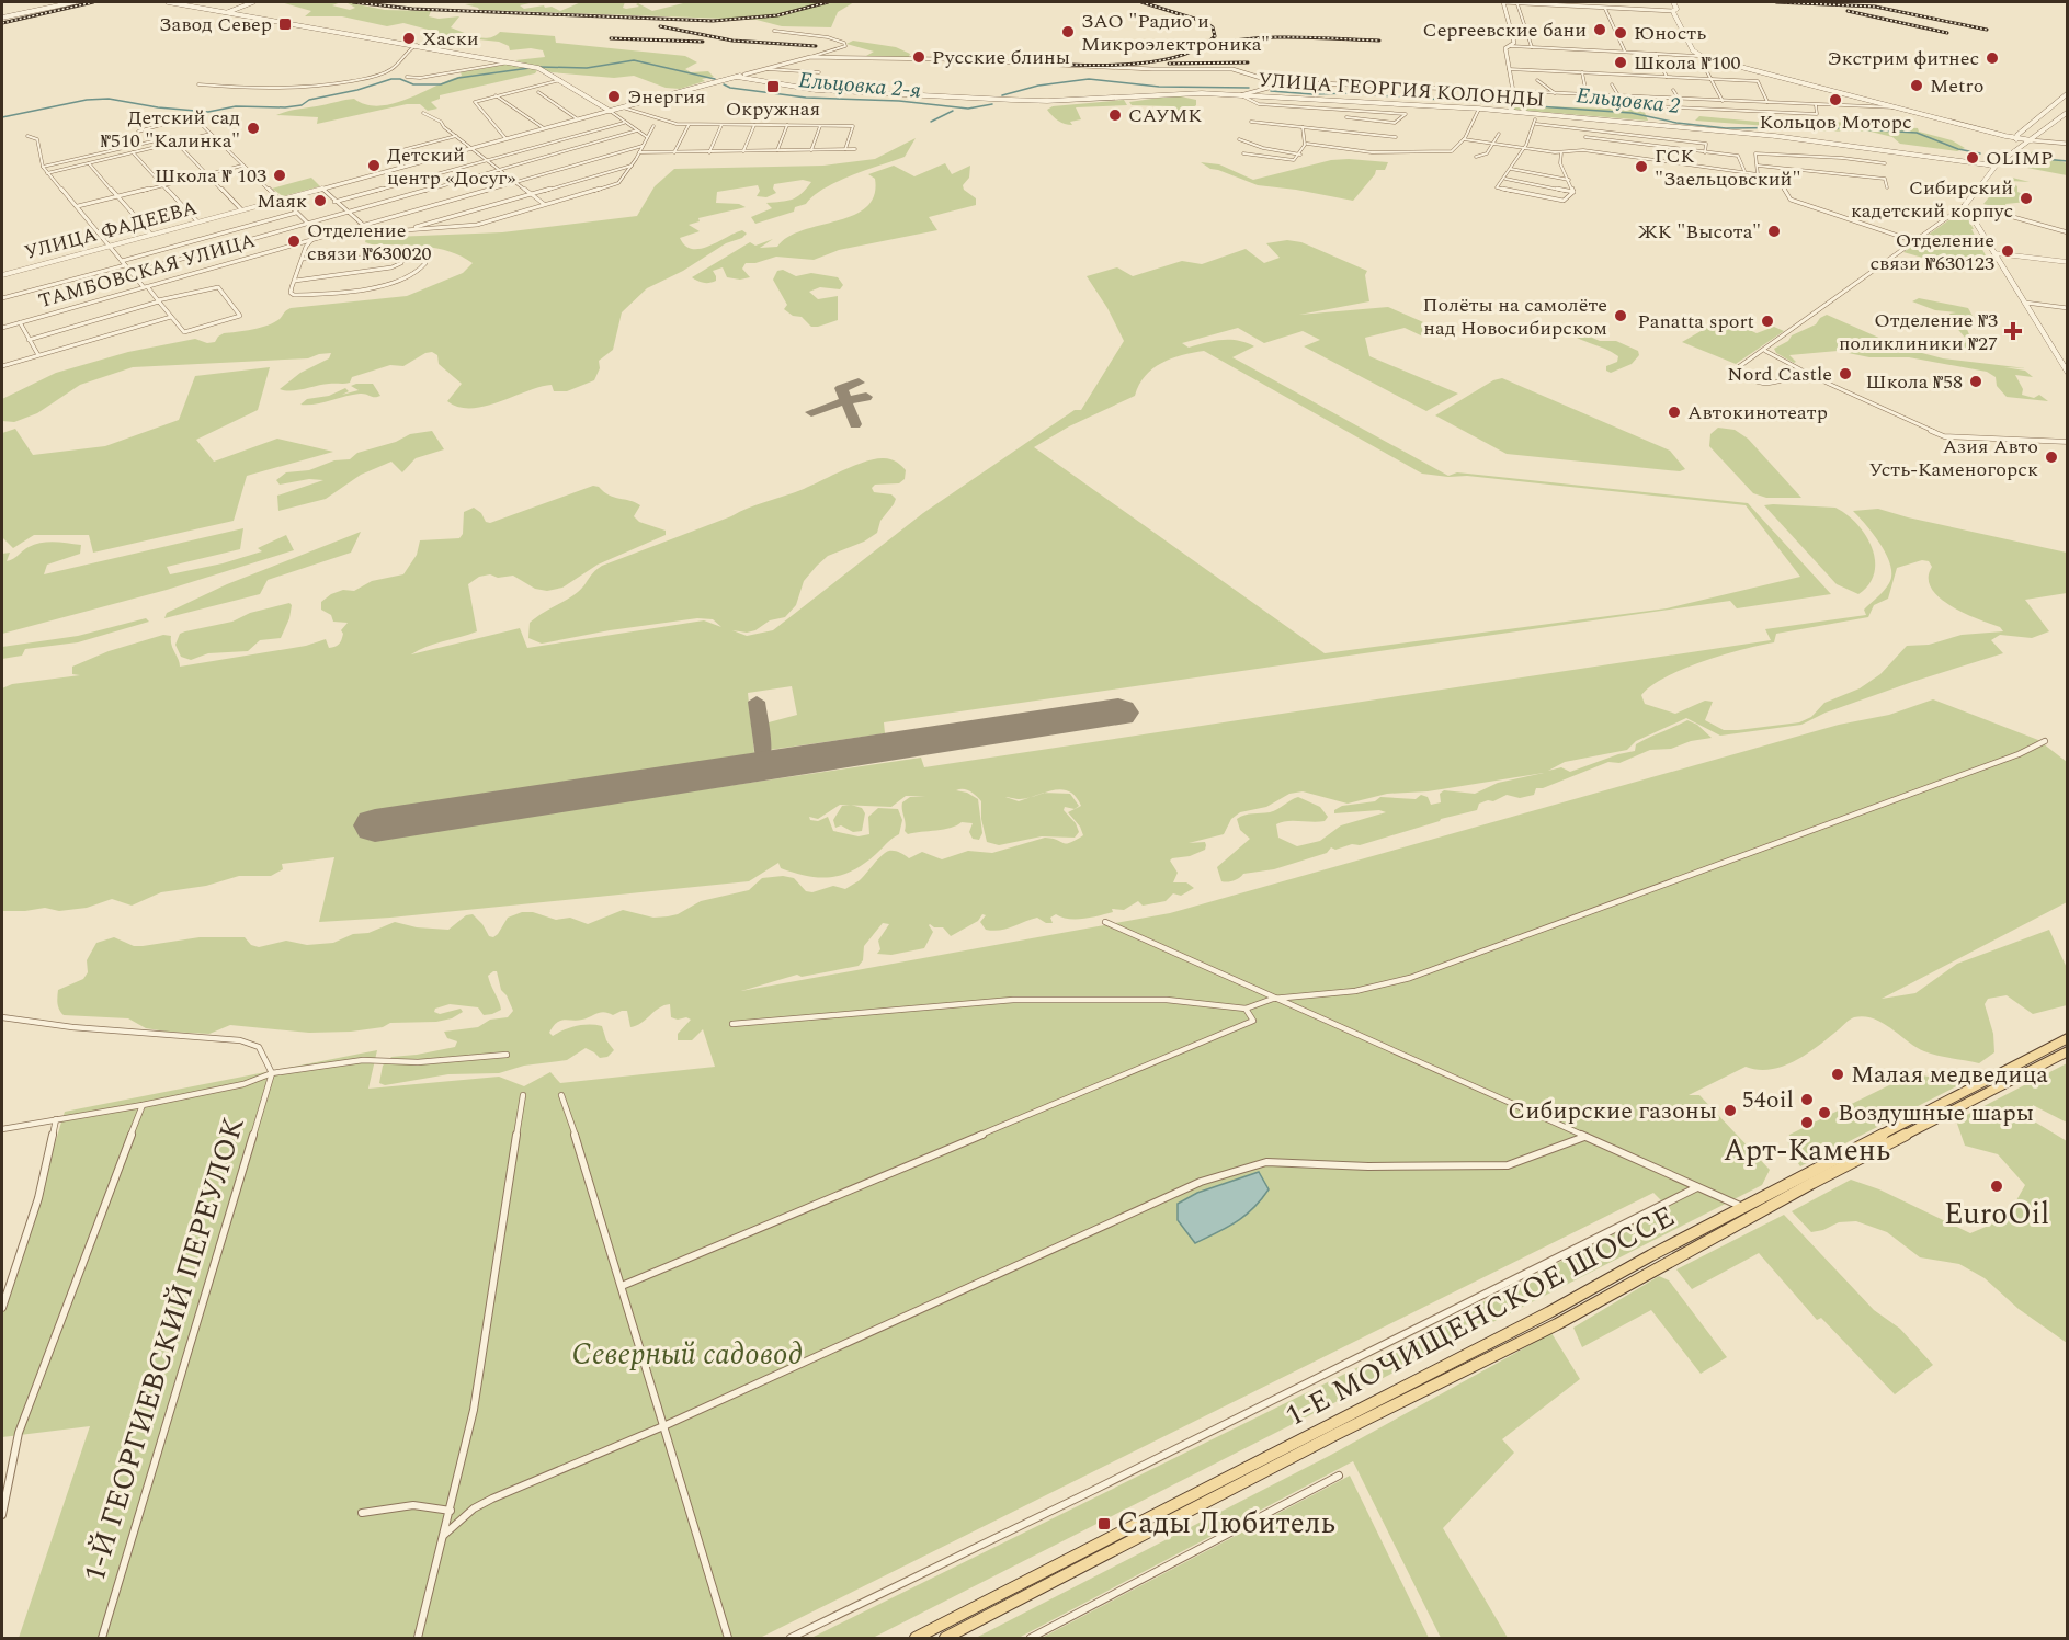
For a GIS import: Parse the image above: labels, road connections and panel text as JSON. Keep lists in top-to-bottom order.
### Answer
{
  "streets": {
    "main road": ["УЛИЦА ГЕОРГИЯ КОЛОНДЫ", "1-Е МОЧИЩЕНСКОЕ ШОССЕ"],
    "street": ["УЛИЦА ФАДЕЕВА", "ТАМБОВСКАЯ УЛИЦА", "1-Й ГЕОРГИЕВСКИЙ ПЕРЕУЛОК"]
  },
  "water": ["Ельцовка 2-я", "Ельцовка 2"],
  "parks": ["Северный садовод"],
  "places": {
    "transit": ["Завод Север", "Окружная", "Сады Любитель"],
    "other": [
      "Сергеевские бани",
      "ЗАО \"Радио и Микроэлектроника\"",
      "Юность",
      "Хаски",
      "Русские блины",
      "Экстрим фитнес",
      "Школа №100",
      "Metro",
      "Энергия",
      "Кольцов Моторс",
      "САУМК",
      "Детский сад №510 \"Калинка\"",
      "OLIMP",
      "Детский центр «Досуг»",
      "ГСК \"Заельцовский\"",
      "Школа № 103",
      "Сибирский кадетский корпус",
      "Маяк",
      "ЖК \"Высота\"",
      "Отделение связи №630020",
      "Отделение связи №630123",
      "Полёты на самолёте над Новосибирском",
      "Panatta sport",
      "Nord Castle",
      "Школа №58",
      "Автокинотеатр",
      "Азия Авто Усть-Каменогорск",
      "Малая медведица",
      "54oil",
      "Сибирские газоны",
      "Воздушные шары",
      "Арт-Камень",
      "EuroOil"
    ],
    "health": ["Отделение №3 поликлиники №27"]
  }
}
